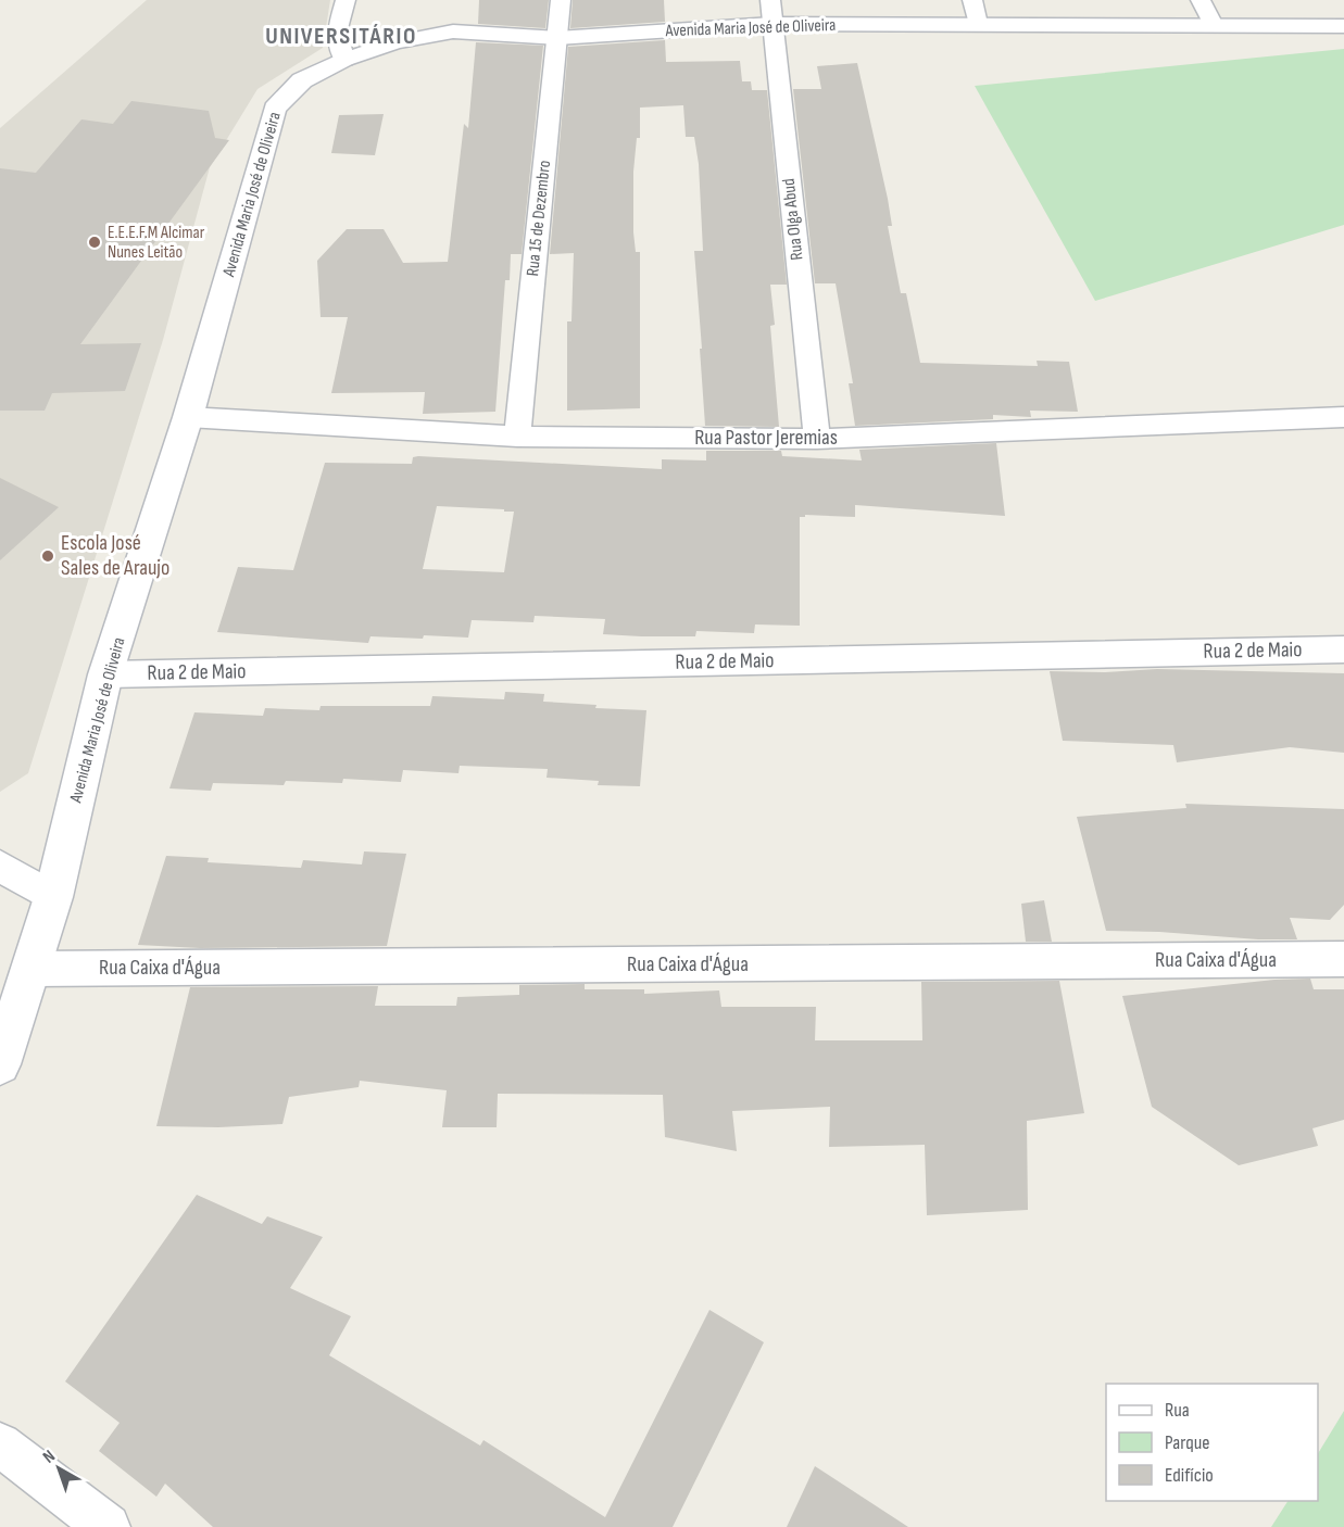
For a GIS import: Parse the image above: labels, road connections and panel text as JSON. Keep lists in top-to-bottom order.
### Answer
{
  "streets": {
    "street": [
      "Avenida Maria José de Oliveira",
      "Rua 15 de Dezembro",
      "Rua Olga Abud",
      "Rua Pastor Jeremias",
      "Rua 2 de Maio",
      "Rua Caixa d'Água"
    ]
  },
  "crossings": [
    ["Avenida Maria José de Oliveira", "Rua 15 de Dezembro"],
    ["Avenida Maria José de Oliveira", "Rua Olga Abud"],
    ["Avenida Maria José de Oliveira", "Rua Pastor Jeremias"],
    ["Avenida Maria José de Oliveira", "Rua 2 de Maio"],
    ["Avenida Maria José de Oliveira", "Rua Caixa d'Água"],
    ["Rua 15 de Dezembro", "Rua Pastor Jeremias"],
    ["Rua Olga Abud", "Rua Pastor Jeremias"]
  ],
  "districts": ["UNIVERSITÁRIO"],
  "places": ["E.E.E.F.M Alcimar Nunes Leitão", "Escola José Sales de Araujo"],
  "legend": ["Rua", "Parque", "Edifício"],
  "north": "top left"
}
